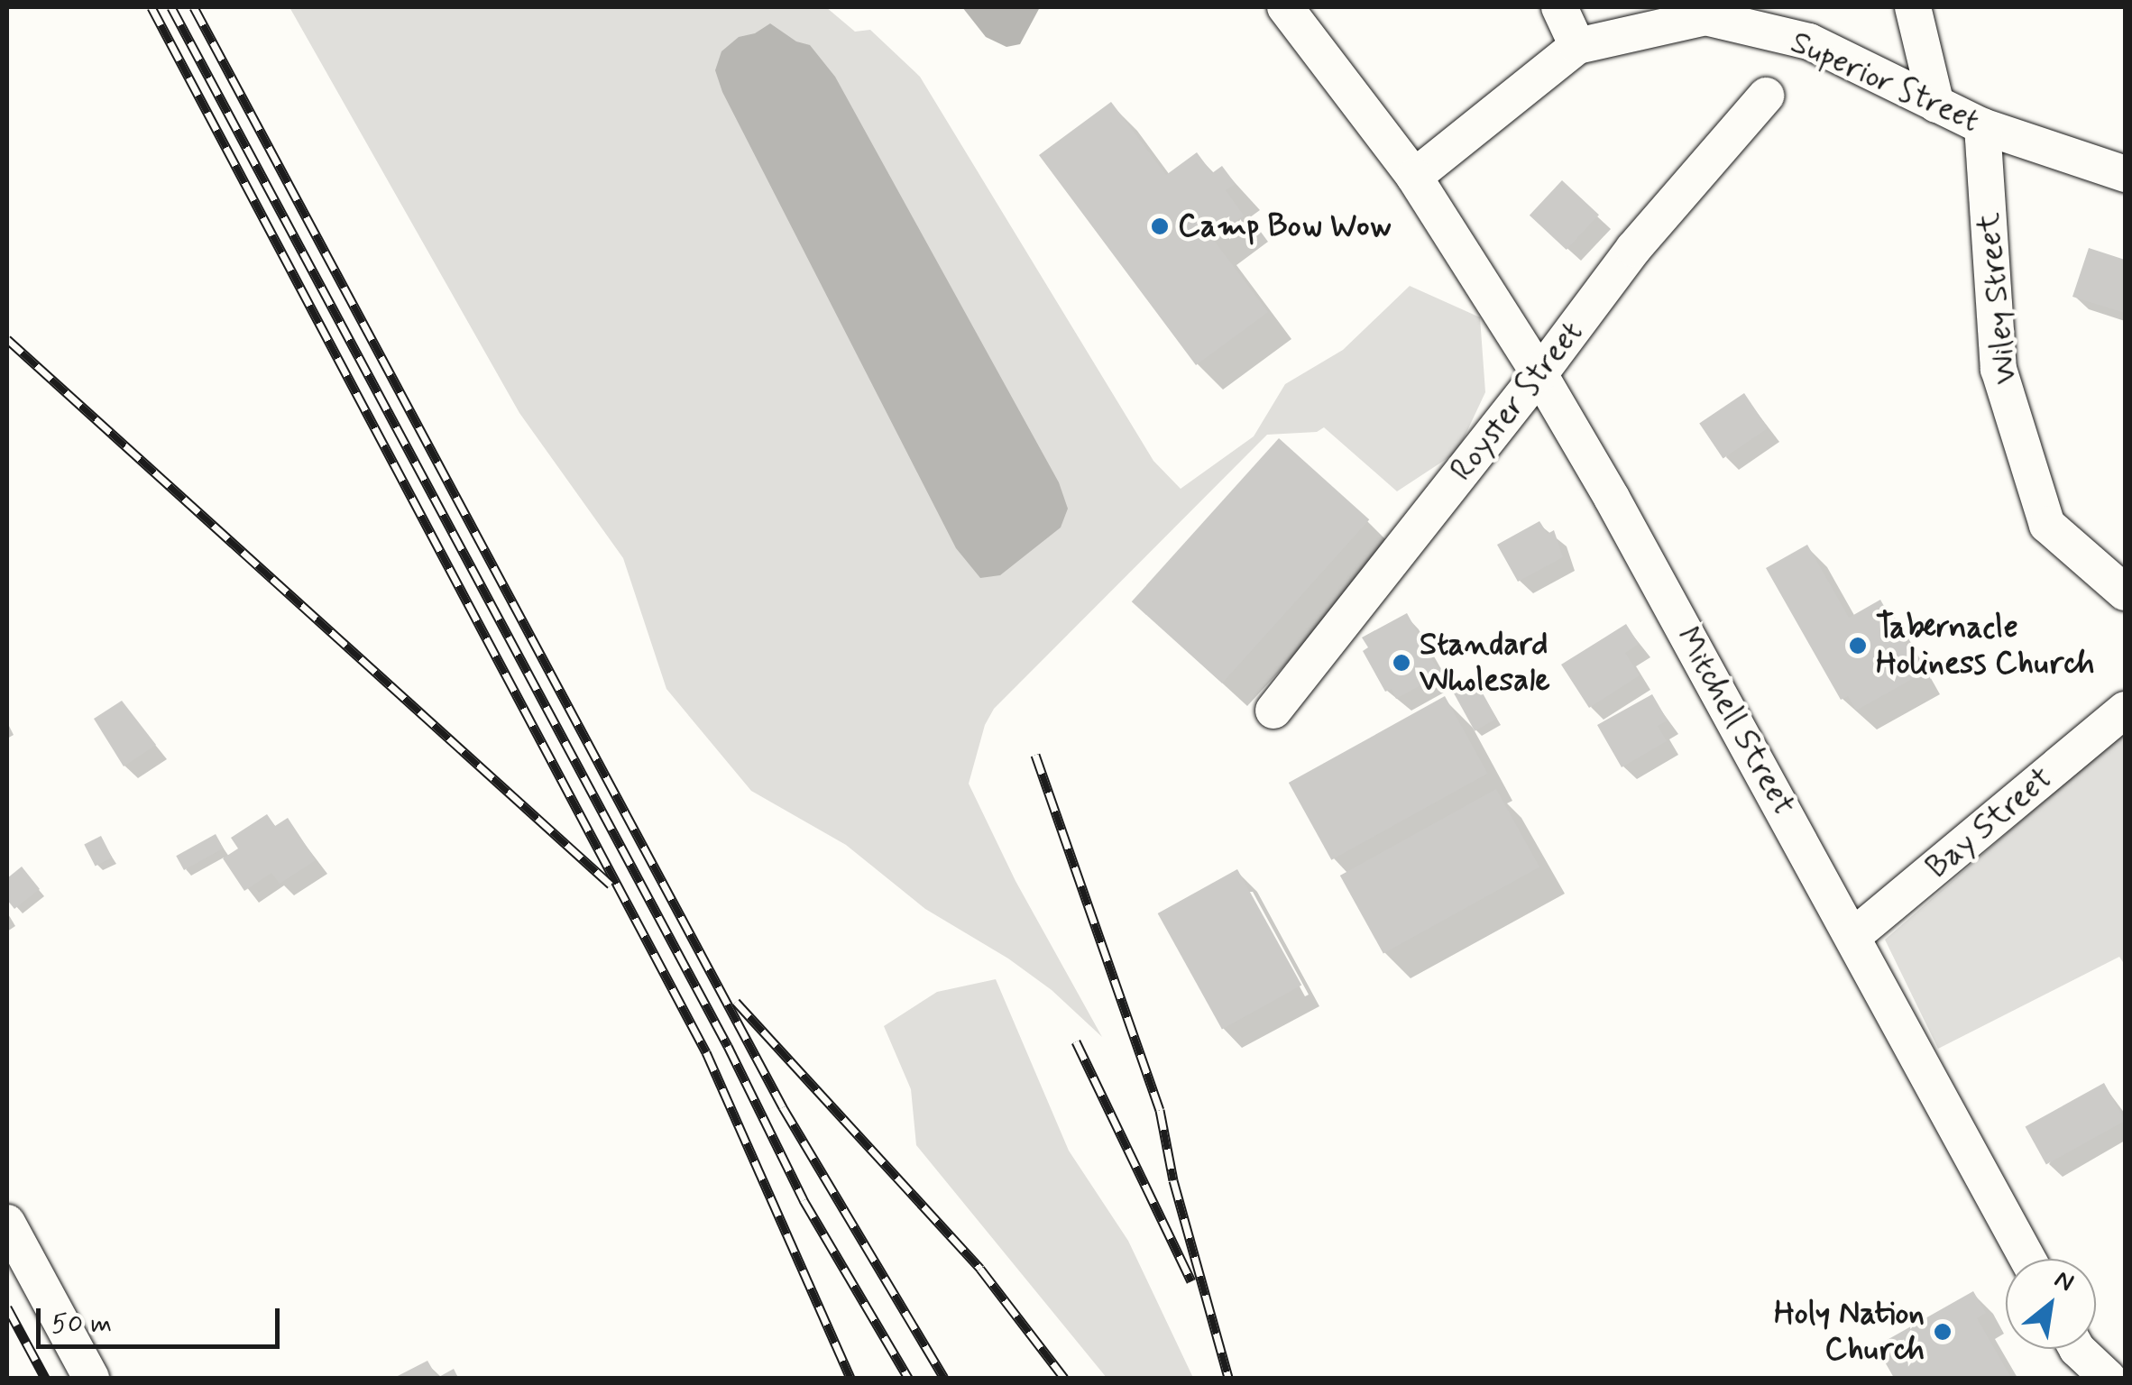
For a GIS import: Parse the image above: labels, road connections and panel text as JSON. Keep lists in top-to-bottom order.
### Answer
{
  "streets": {
    "street": [
      "Superior Street",
      "Wiley Street",
      "Royster Street",
      "Mitchell Street",
      "Bay Street"
    ]
  },
  "crossings": [
    ["Superior Street", "Wiley Street"],
    ["Superior Street", "Mitchell Street"],
    ["Royster Street", "Mitchell Street"],
    ["Mitchell Street", "Bay Street"]
  ],
  "places": [
    "Camp Bow Wow",
    "Tabernacle Holiness Church",
    "Standard Wholesale",
    "Holy Nation Church"
  ],
  "scale_bar": "50 m",
  "north": "top right"
}
